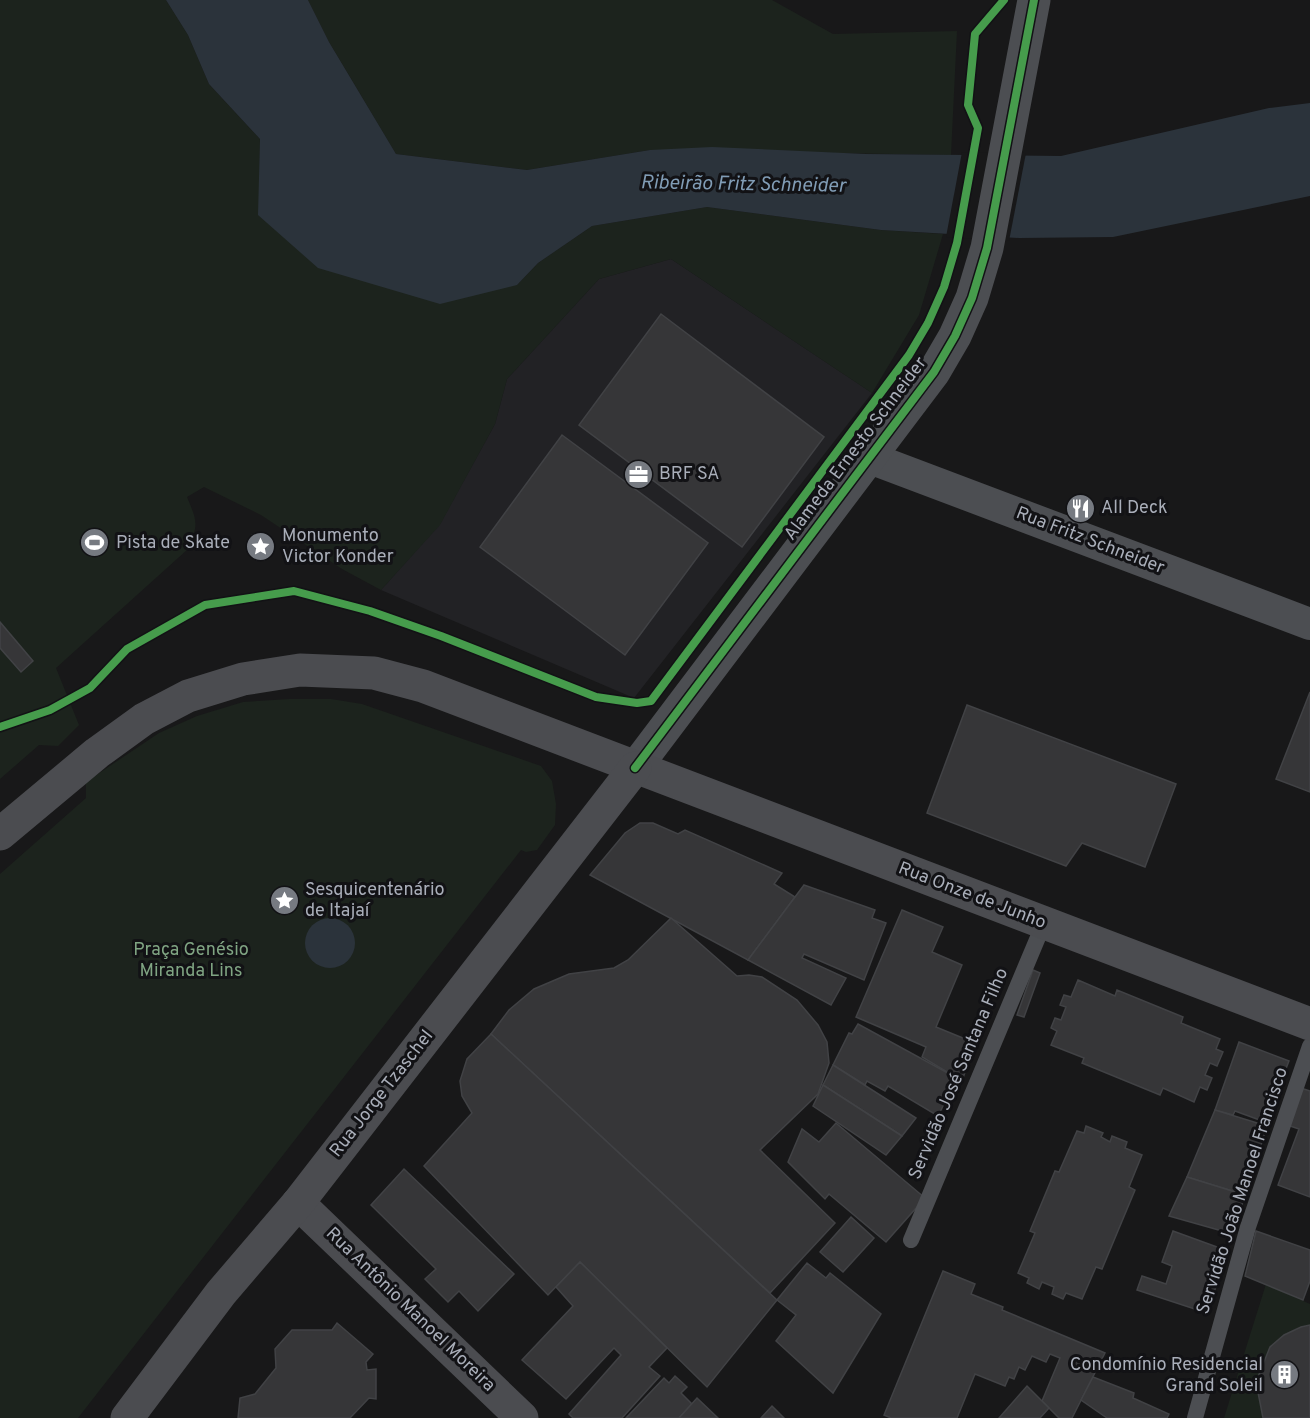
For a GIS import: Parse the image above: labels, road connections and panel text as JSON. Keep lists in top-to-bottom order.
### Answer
{
  "streets": {
    "main road": ["Rua Onze de Junho", "Rua Jorge Tzaschel", "Rua Antônio Manoel Moreira"],
    "street": ["Alameda Ernesto Schneider", "Rua Fritz Schneider"],
    "lane": ["Servidão José Santana Filho", "Servidão João Manoel Francisco"]
  },
  "crossings": [
    ["Alameda Ernesto Schneider", "Rua Fritz Schneider"],
    ["Alameda Ernesto Schneider", "Rua Onze de Junho"],
    ["Alameda Ernesto Schneider", "Rua Jorge Tzaschel"],
    ["Rua Onze de Junho", "Servidão José Santana Filho"],
    ["Rua Onze de Junho", "Rua Jorge Tzaschel"],
    ["Rua Jorge Tzaschel", "Rua Antônio Manoel Moreira"]
  ],
  "water": ["Ribeirão Fritz Schneider"],
  "parks": ["Praça Genésio Miranda Lins"],
  "places": {
    "office": ["BRF SA"],
    "restaurant": ["All Deck"],
    "sports": ["Pista de Skate"],
    "place": ["Monumento Victor Konder", "Sesquicentenário de Itajaí"],
    "building": ["Condomínio Residencial Grand Soleil"]
  }
}
